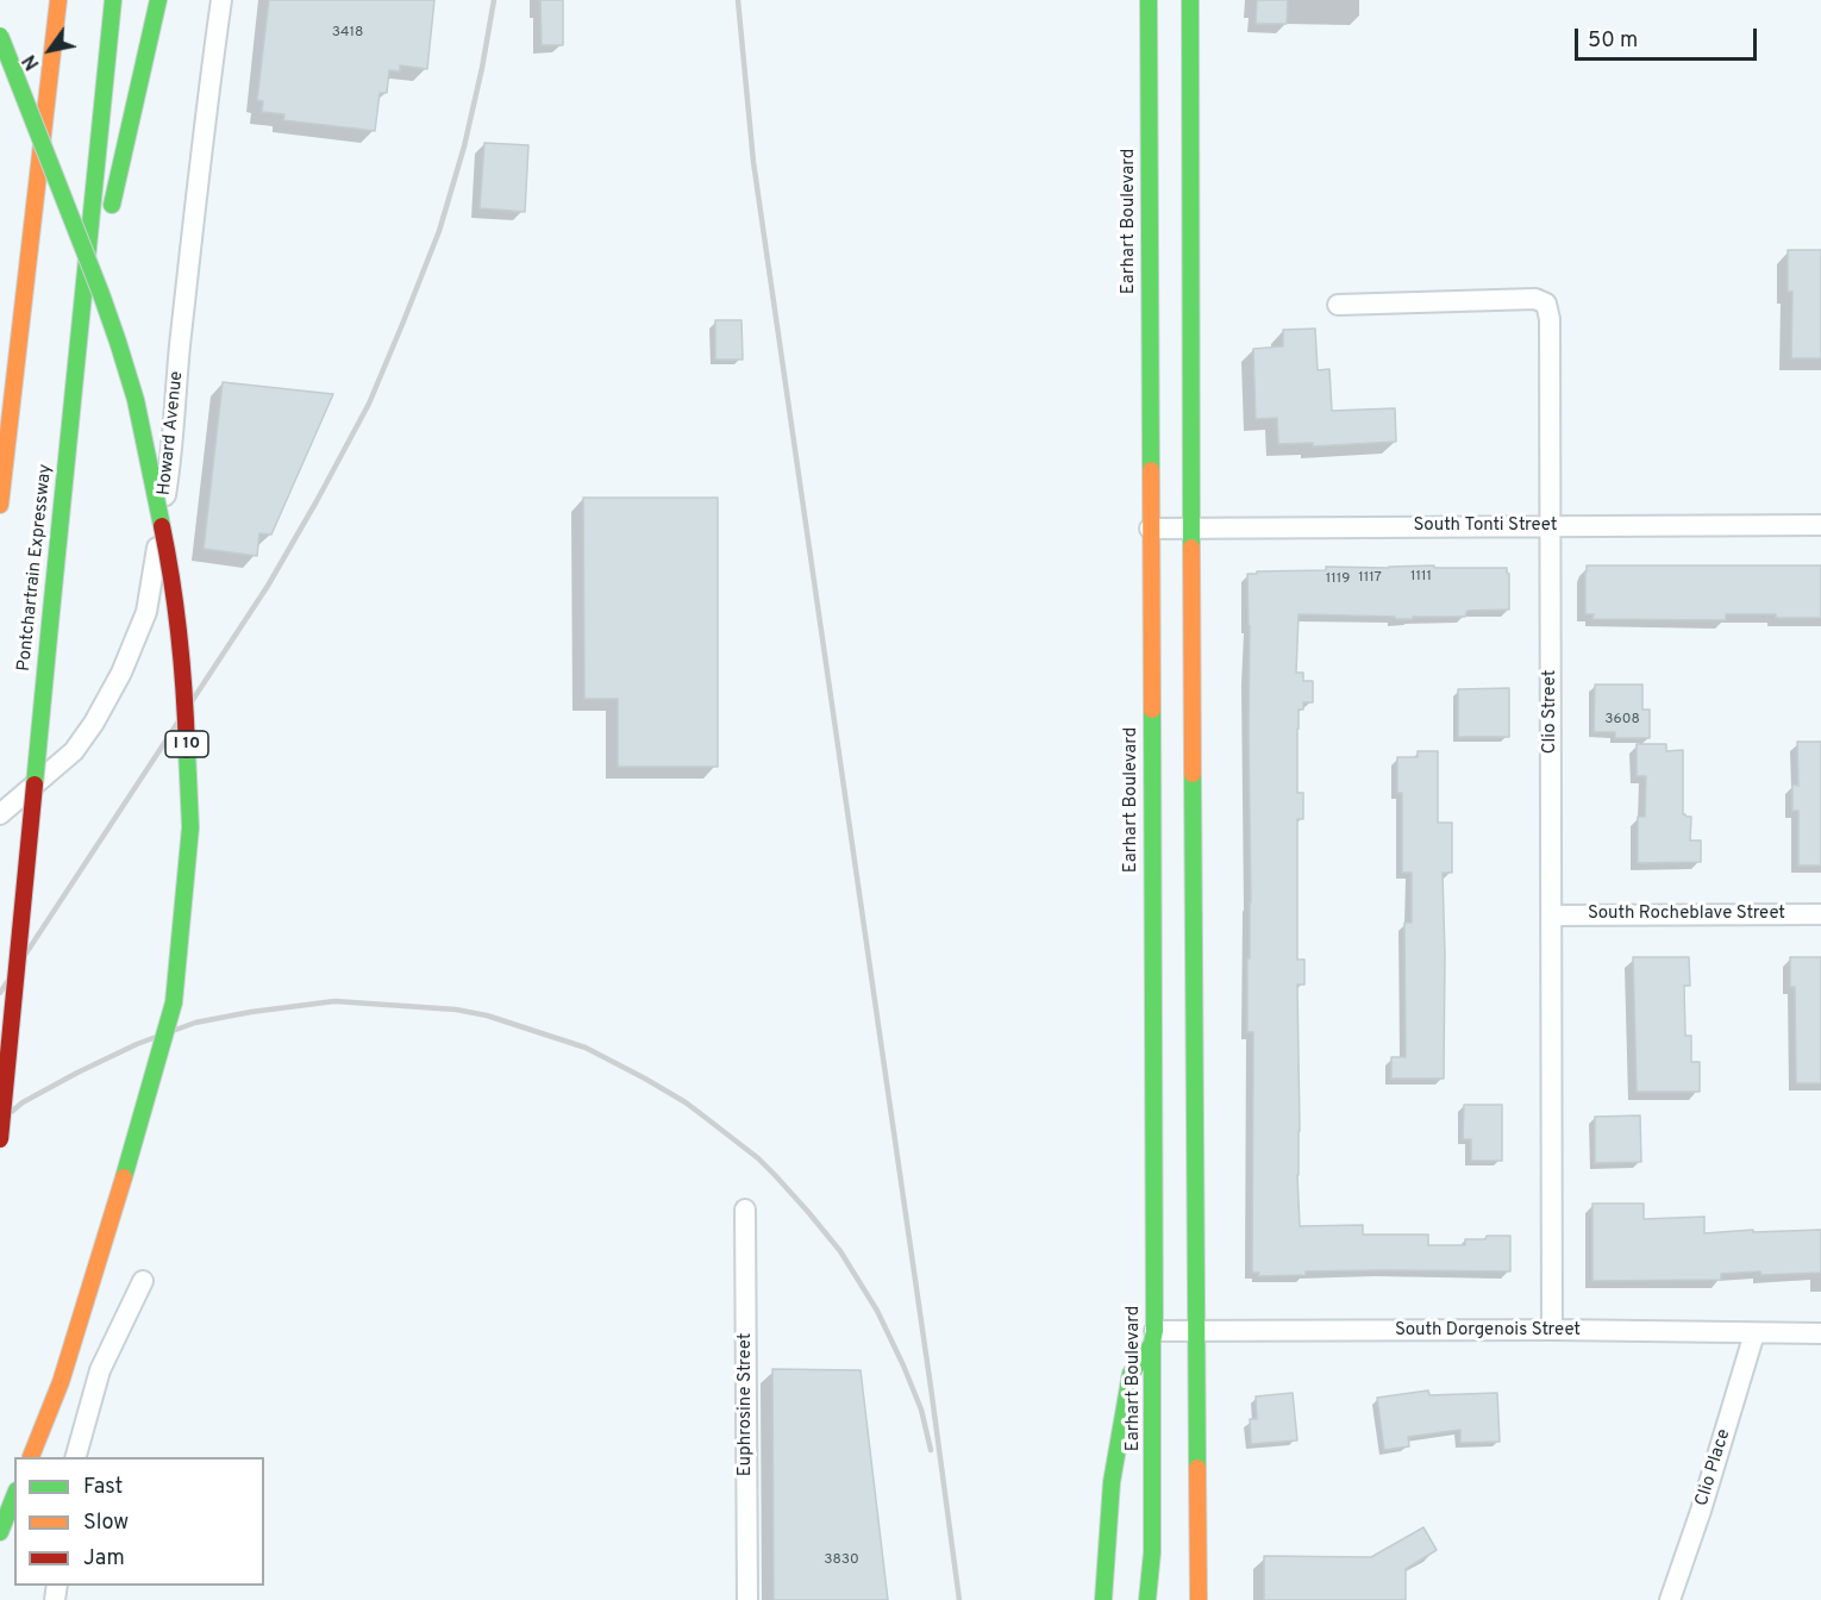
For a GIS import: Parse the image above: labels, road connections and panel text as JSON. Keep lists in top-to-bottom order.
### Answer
{
  "streets": {
    "main road": ["Earhart Boulevard", "Pontchartrain Expressway", "I 10"],
    "street": [
      "Howard Avenue",
      "South Tonti Street",
      "Clio Street",
      "South Rocheblave Street",
      "South Dorgenois Street",
      "Euphrosine Street",
      "Clio Place"
    ]
  },
  "crossings": [
    ["Earhart Boulevard", "South Tonti Street"],
    ["Earhart Boulevard", "South Dorgenois Street"],
    ["South Tonti Street", "Clio Street"],
    ["Clio Street", "South Rocheblave Street"],
    ["Clio Street", "South Dorgenois Street"],
    ["South Dorgenois Street", "Clio Place"]
  ],
  "house_numbers": [
    "3418",
    "1111",
    "1117",
    "1119",
    "3608",
    "3830"
  ],
  "legend": ["Fast", "Slow", "Jam"],
  "scale_bar": "50 m",
  "north": "bottom left"
}
